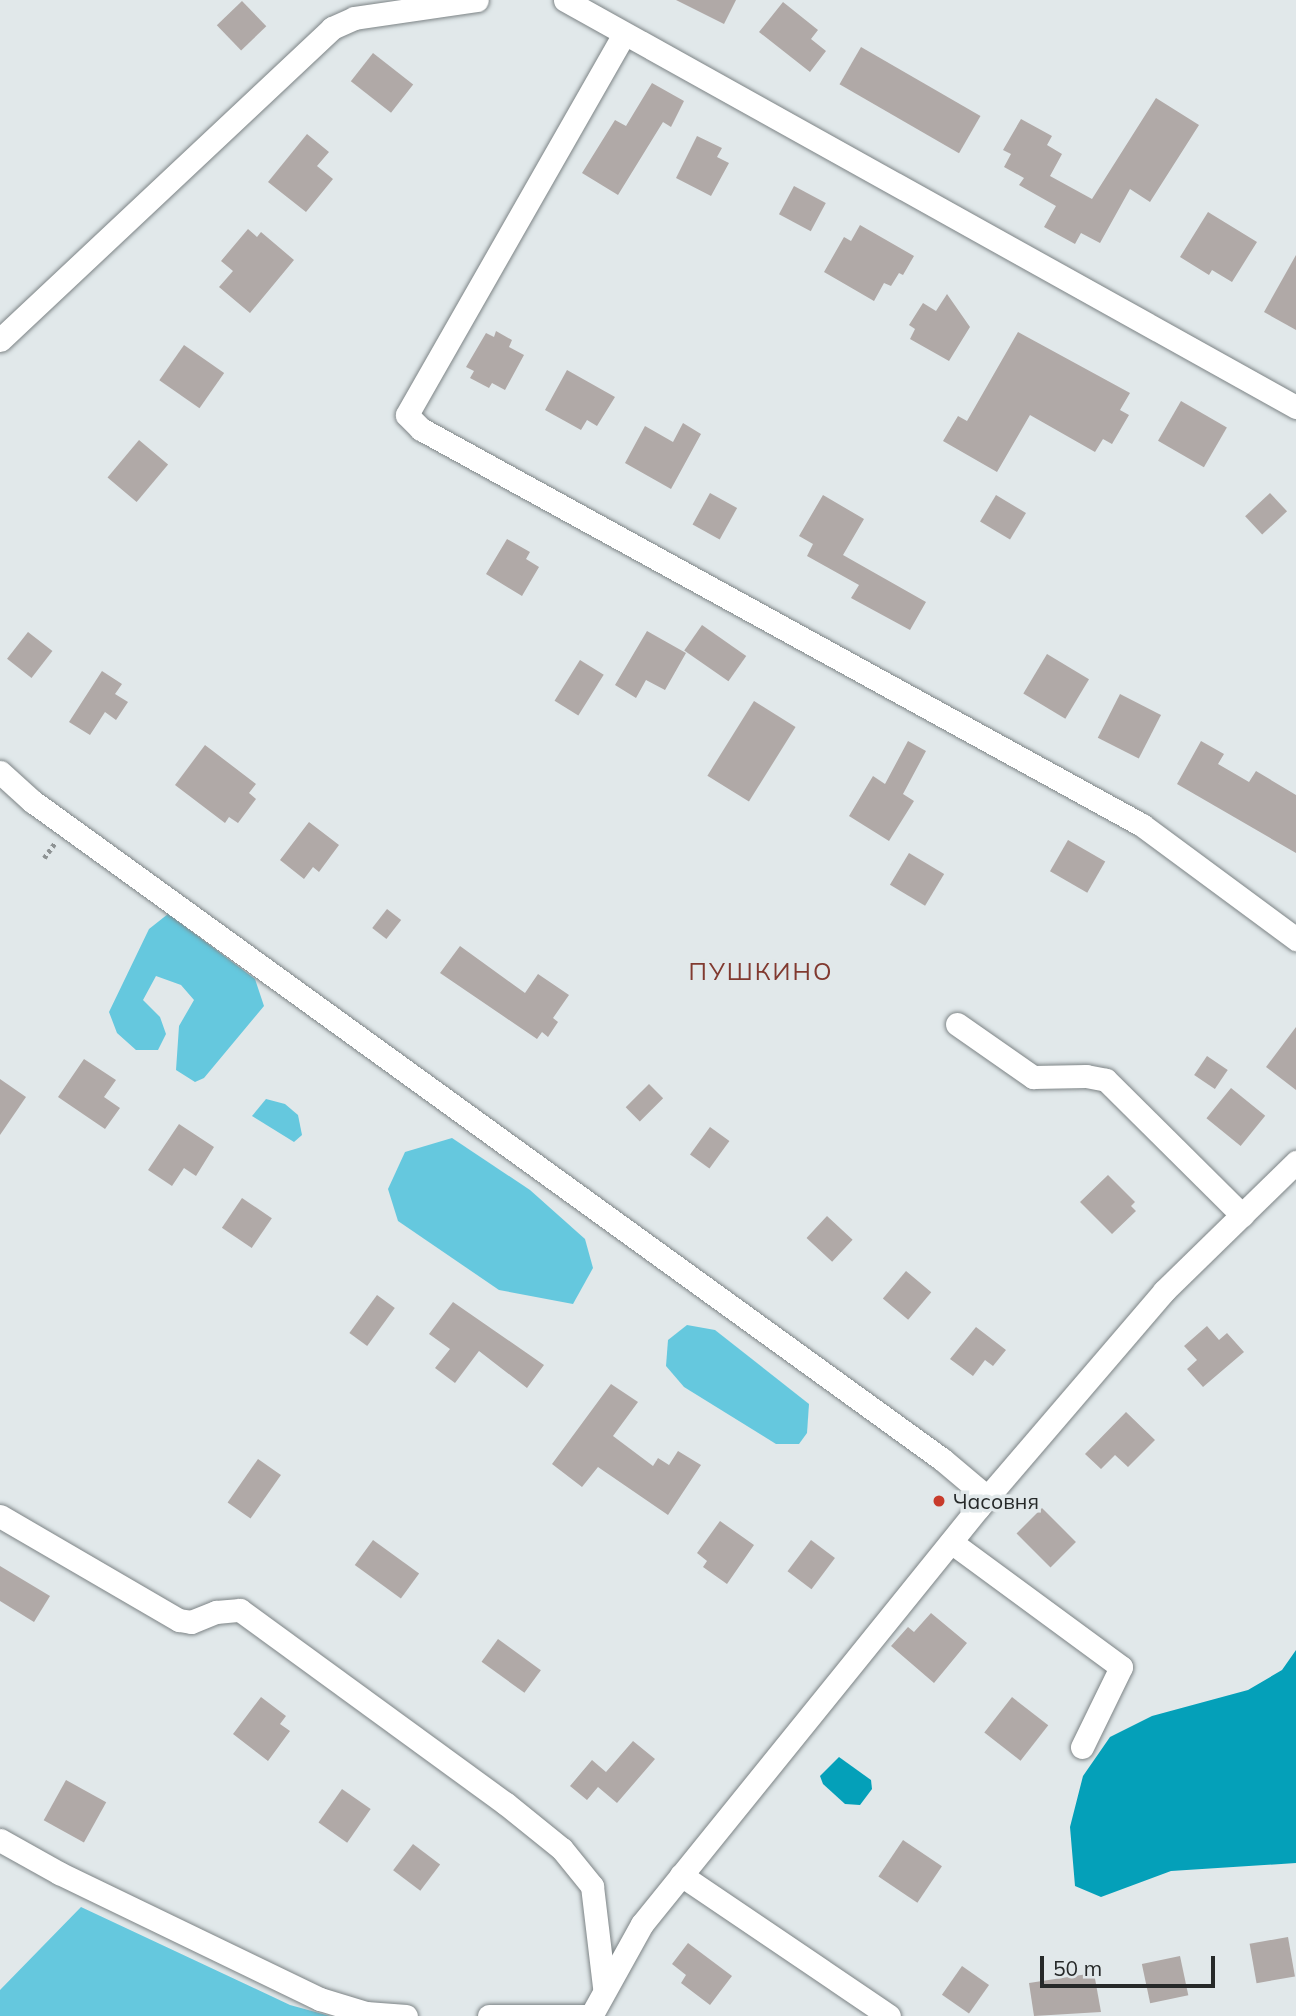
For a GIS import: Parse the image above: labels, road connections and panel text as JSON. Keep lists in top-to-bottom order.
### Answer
{
  "districts": ["ПУШКИНО"],
  "places": ["Часовня"],
  "scale_bar": "50 m"
}
